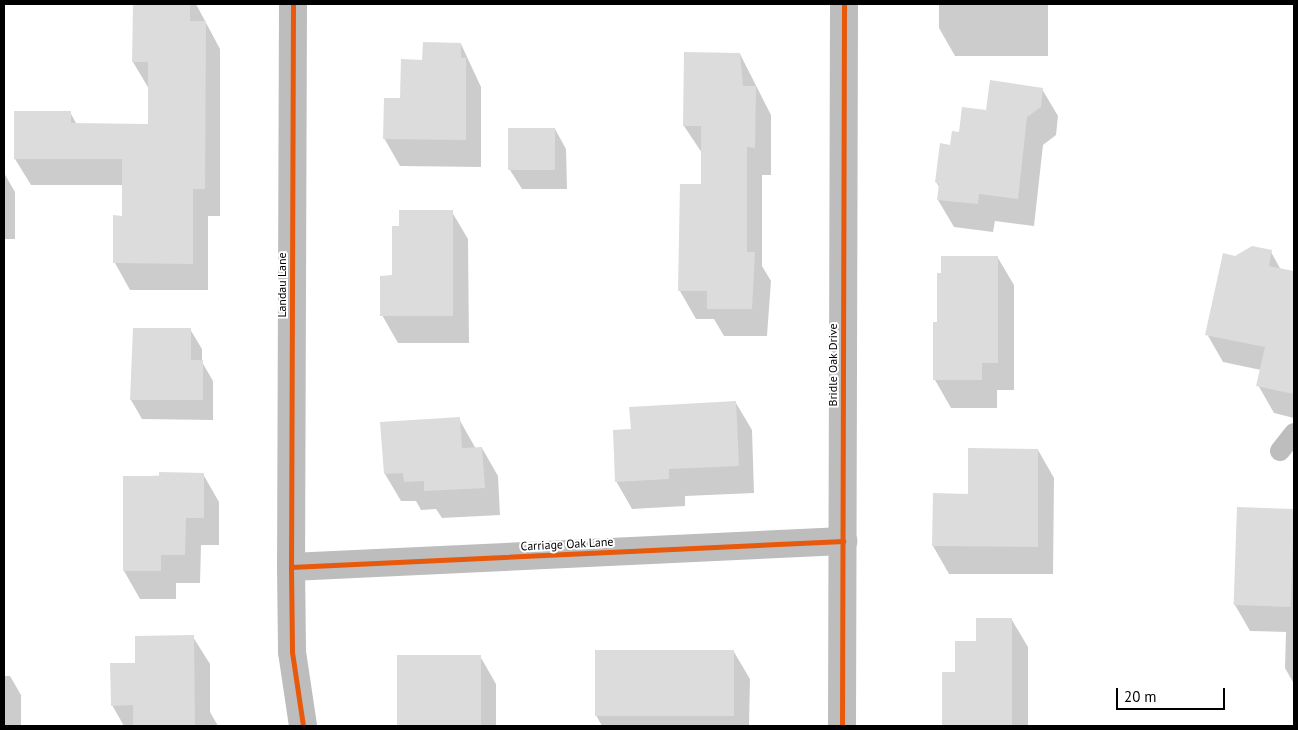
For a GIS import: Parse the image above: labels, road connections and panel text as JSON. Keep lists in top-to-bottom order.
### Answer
{
  "streets": {
    "street": ["Landau Lane", "Bridle Oak Drive", "Carriage Oak Lane"]
  },
  "crossings": [
    ["Landau Lane", "Carriage Oak Lane"],
    ["Bridle Oak Drive", "Carriage Oak Lane"]
  ],
  "scale_bar": "20 m"
}
